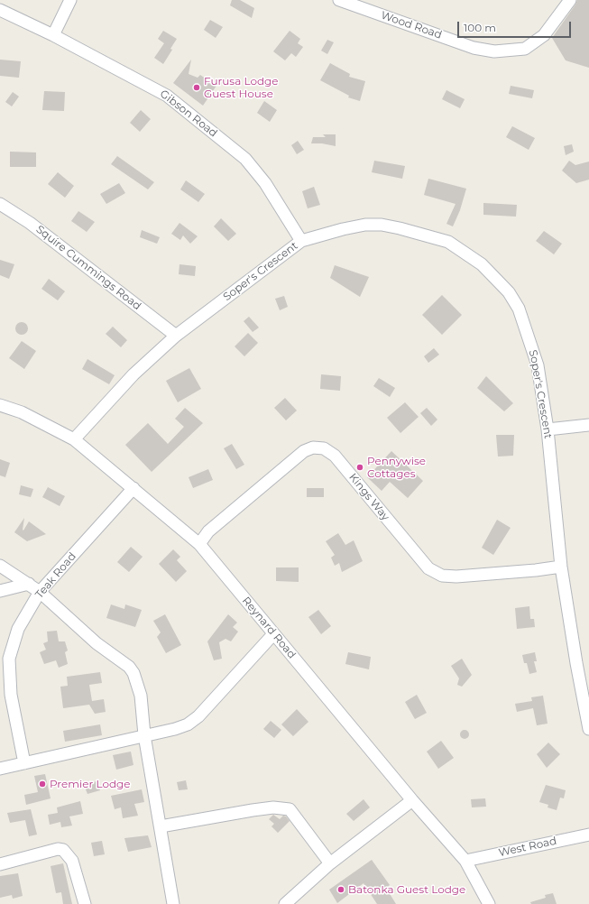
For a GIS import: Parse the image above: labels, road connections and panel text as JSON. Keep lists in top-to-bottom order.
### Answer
{
  "streets": {
    "street": [
      "Wood Road",
      "Gibson Road",
      "Squire Cummings Road",
      "Soper's Crescent",
      "Kings Way",
      "Teak Road",
      "Reynard Road",
      "West Road"
    ]
  },
  "crossings": [
    ["Gibson Road", "Soper's Crescent"],
    ["Squire Cummings Road", "Soper's Crescent"],
    ["Soper's Crescent", "Kings Way"],
    ["Soper's Crescent", "Reynard Road"],
    ["Kings Way", "Reynard Road"],
    ["Teak Road", "Reynard Road"],
    ["Reynard Road", "West Road"]
  ],
  "places": [
    "Furusa Lodge Guest House",
    "Pennywise Cottages",
    "Premier Lodge",
    "Batonka Guest Lodge"
  ],
  "scale_bar": "100 m"
}
